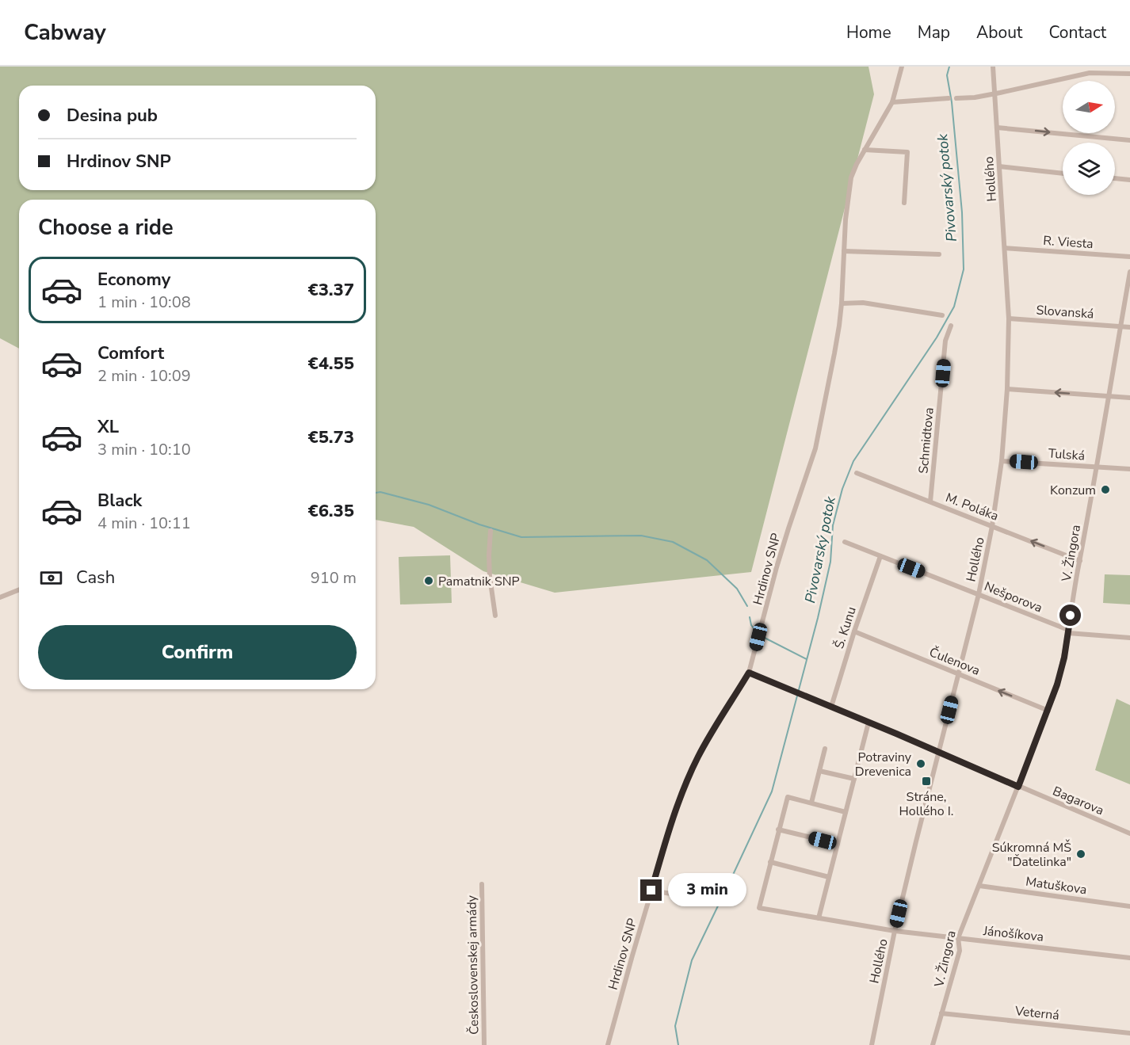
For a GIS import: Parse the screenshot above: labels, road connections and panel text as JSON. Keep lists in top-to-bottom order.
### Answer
{
  "streets": {
    "street": [
      "Hollého",
      "R. Viesta",
      "Slovanská",
      "Schmidtova",
      "Tulská",
      "M. Poláka",
      "V. Žingora",
      "Hrdinov SNP",
      "Nešporova",
      "Š. Kunu",
      "Čulenova",
      "Bagarova",
      "Matuškova",
      "Jánošíkova",
      "Československej armády",
      "Veterná"
    ]
  },
  "crossings": [
    ["Hollého", "R. Viesta"],
    ["Hollého", "Slovanská"],
    ["Hollého", "Tulská"],
    ["Hollého", "M. Poláka"],
    ["Hollého", "Nešporova"],
    ["Hollého", "Čulenova"],
    ["Hollého", "Bagarova"],
    ["Hollého", "Jánošíkova"],
    ["Slovanská", "V. Žingora"],
    ["Schmidtova", "M. Poláka"],
    ["Tulská", "V. Žingora"],
    ["M. Poláka", "V. Žingora"],
    ["V. Žingora", "Nešporova"],
    ["V. Žingora", "Čulenova"],
    ["V. Žingora", "Bagarova"],
    ["V. Žingora", "Matuškova"],
    ["V. Žingora", "Jánošíkova"],
    ["V. Žingora", "Veterná"],
    ["Hrdinov SNP", "Bagarova"],
    ["Nešporova", "Š. Kunu"],
    ["Š. Kunu", "Čulenova"],
    ["Š. Kunu", "Bagarova"]
  ],
  "one_way": ["M. Poláka", "Čulenova"],
  "water": ["Pivovarský potok"],
  "places": {
    "other": [
      "Konzum",
      "Pamatnik SNP",
      "Potraviny Drevenica",
      "Súkromná MŠ \"Ďatelinka\""
    ],
    "transit": ["Stráne, Hollého I."]
  },
  "north": "right",
  "page": {
    "header": "Cabway",
    "nav": [
      "Home",
      "Map",
      "About",
      "Contact"
    ],
    "banner": ["Desina pub", "Hrdinov SNP"],
    "heading": "Choose a ride",
    "list": [
      {
        "name": "Economy",
        "note": "1 min · 10:08",
        "value": "€3.37"
      },
      {
        "name": "Comfort",
        "note": "2 min · 10:09",
        "value": "€4.55"
      },
      {
        "name": "XL",
        "note": "3 min · 10:10",
        "value": "€5.73"
      },
      {
        "name": "Black",
        "note": "4 min · 10:11",
        "value": "€6.35"
      }
    ],
    "pay": ["Cash", "910 m"],
    "buttons": "Confirm",
    "bubble": "3 min"
  }
}
